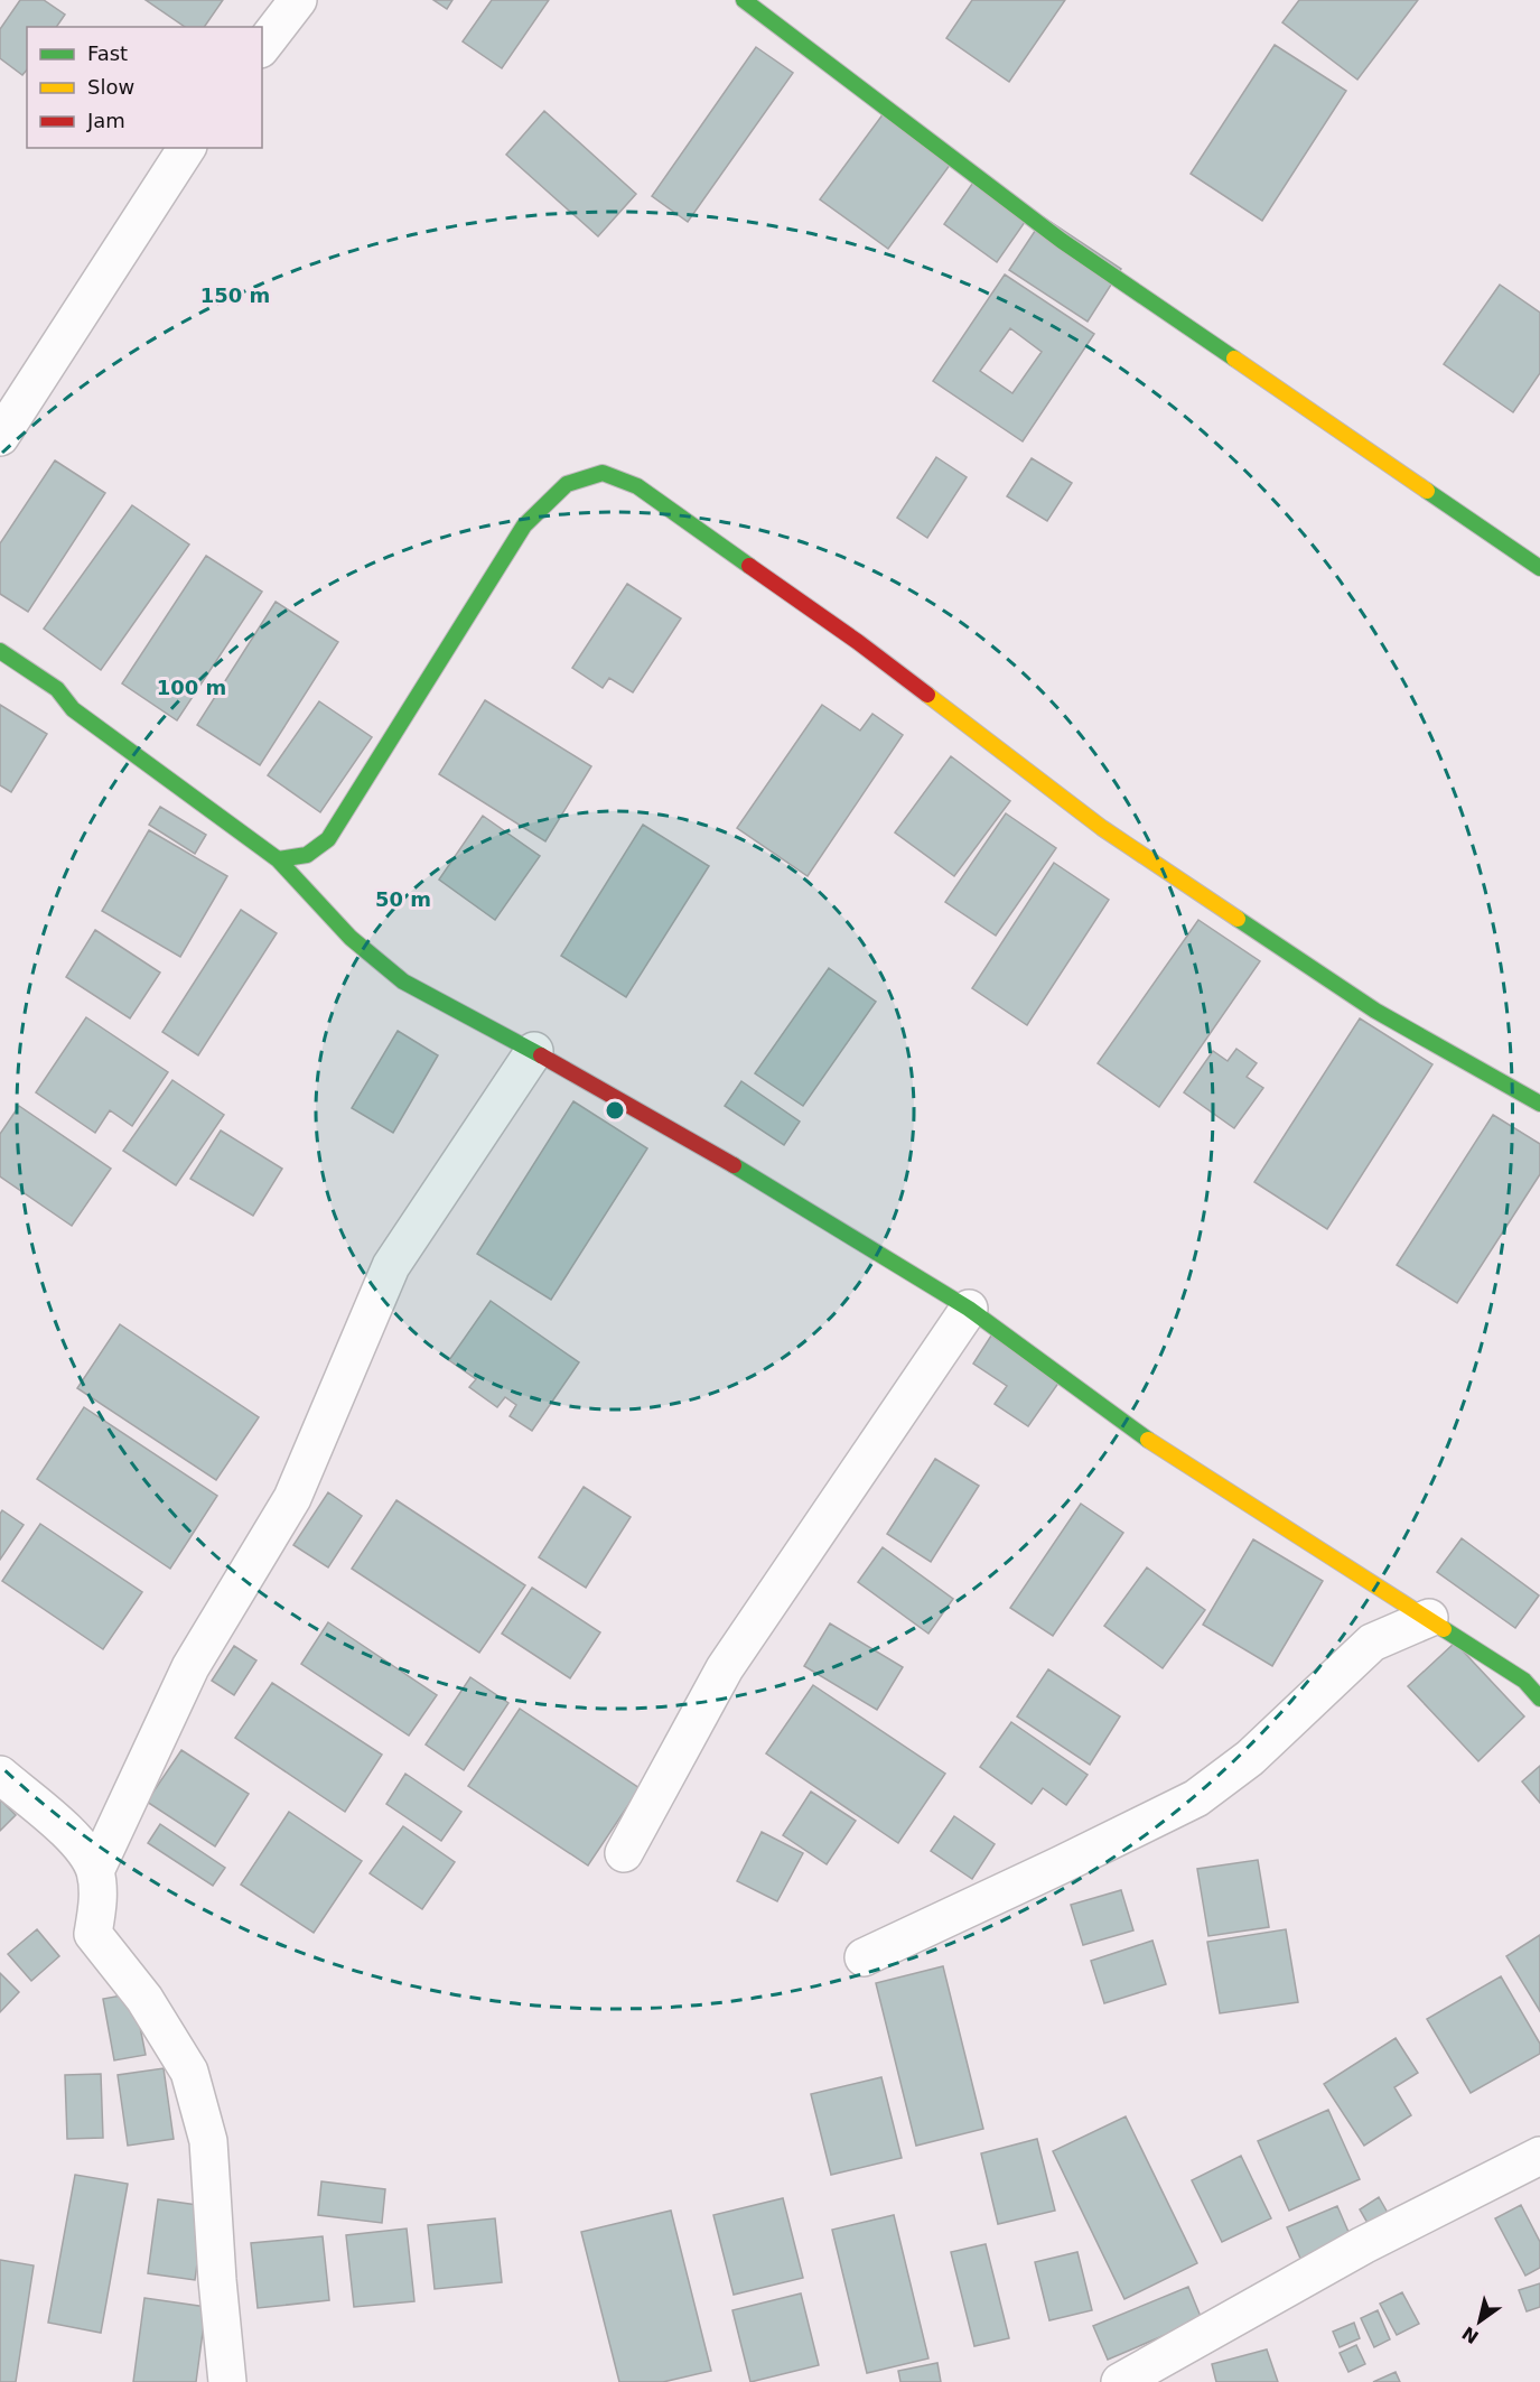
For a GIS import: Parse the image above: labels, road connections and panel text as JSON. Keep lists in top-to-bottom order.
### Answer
{
  "legend": ["Fast", "Slow", "Jam"],
  "north": "bottom left",
  "rings": ["150 m", "100 m", "50 m"]
}
